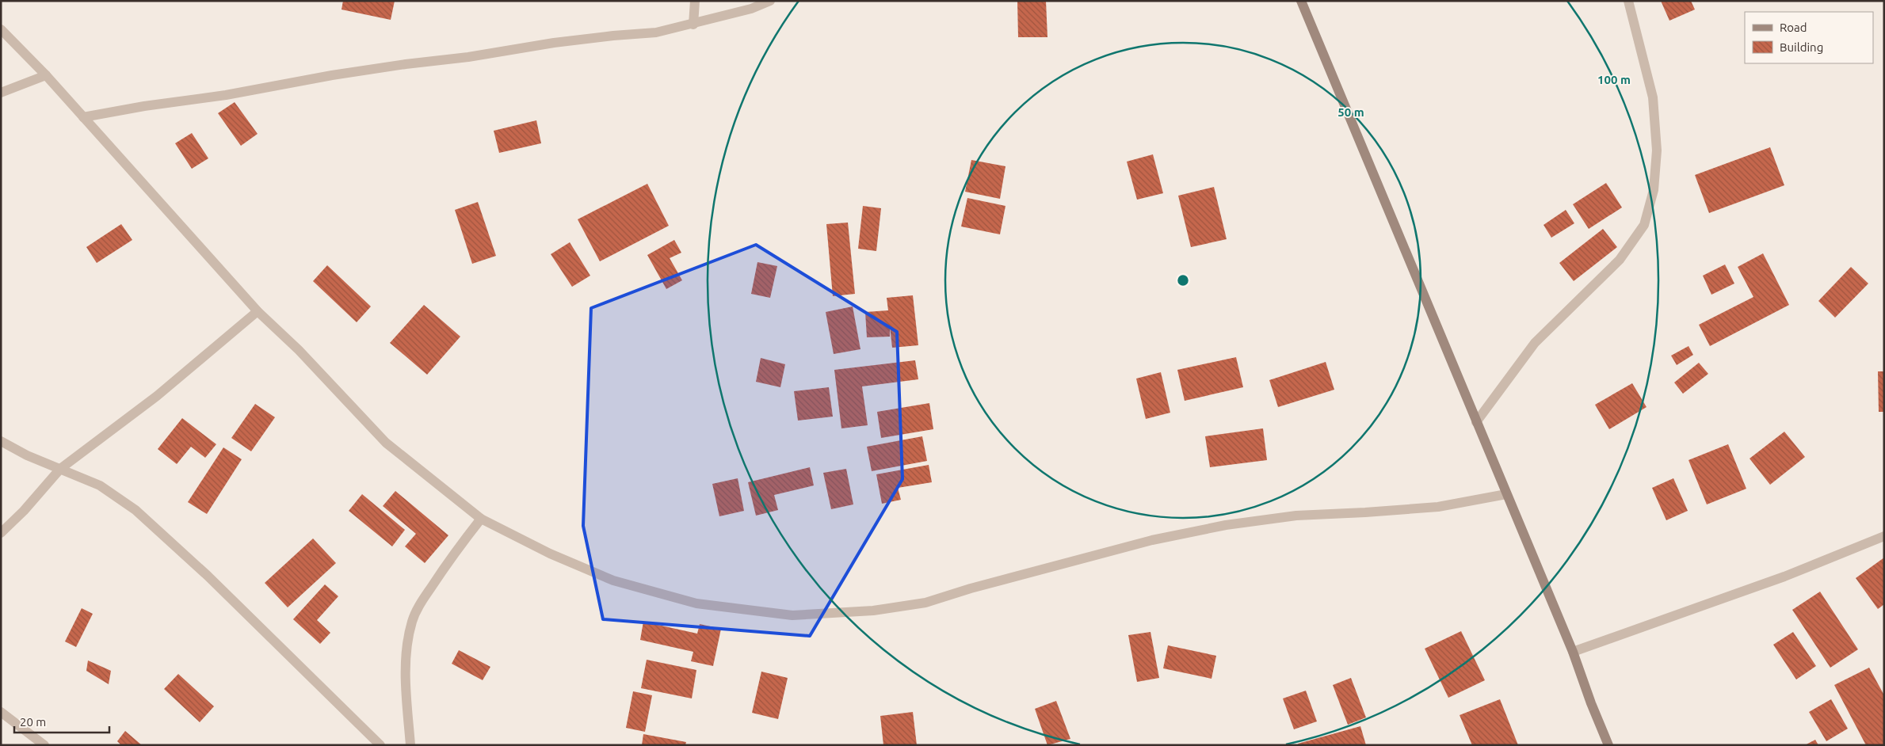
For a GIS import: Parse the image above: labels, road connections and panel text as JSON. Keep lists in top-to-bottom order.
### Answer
{
  "legend": ["Road", "Building"],
  "scale_bar": "20 m",
  "rings": ["100 m", "50 m"]
}
